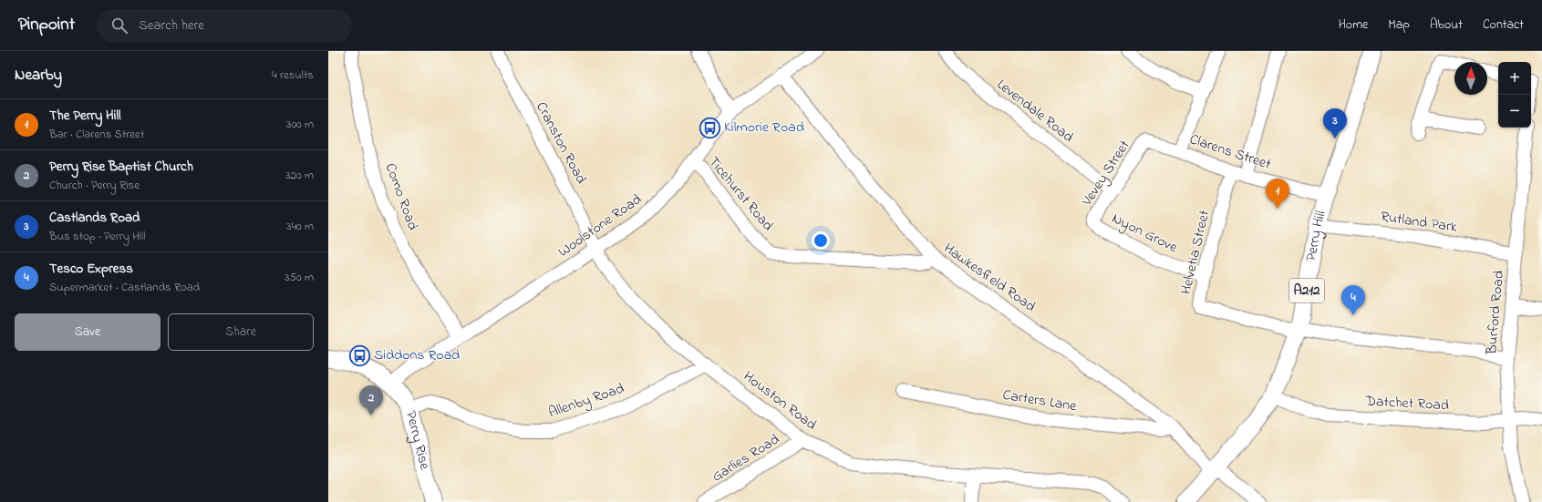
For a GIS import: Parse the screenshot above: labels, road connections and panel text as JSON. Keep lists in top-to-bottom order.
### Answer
{
  "streets": {
    "main road": ["Perry Hill", "A212", "Perry Rise"],
    "street": [
      "Levendale Road",
      "Cranston Road",
      "Clarens Street",
      "Vevey Street",
      "Ticehurst Road",
      "Como Road",
      "Rutland Park",
      "Woolstone Road",
      "Nyon Grove",
      "Helvetia Street",
      "Hawkesfield Road",
      "Burford Road",
      "Allenby Road",
      "Houston Road",
      "Carters Lane",
      "Datchet Road",
      "Garlies Road"
    ]
  },
  "crossings": [
    ["Levendale Road", "Vevey Street"],
    ["Cranston Road", "Woolstone Road"],
    ["Cranston Road", "Houston Road"],
    ["Clarens Street", "Vevey Street"],
    ["Clarens Street", "Perry Hill"],
    ["Clarens Street", "Helvetia Street"],
    ["Vevey Street", "Nyon Grove"],
    ["Ticehurst Road", "Woolstone Road"],
    ["Ticehurst Road", "Hawkesfield Road"],
    ["Como Road", "Woolstone Road"],
    ["Rutland Park", "Perry Hill"],
    ["Rutland Park", "Burford Road"],
    ["Woolstone Road", "Hawkesfield Road"],
    ["Woolstone Road", "Houston Road"],
    ["Woolstone Road", "Perry Rise"],
    ["Nyon Grove", "Helvetia Street"],
    ["Perry Hill", "Helvetia Street"],
    ["Perry Hill", "Hawkesfield Road"],
    ["Perry Hill", "Datchet Road"],
    ["Hawkesfield Road", "Carters Lane"],
    ["Burford Road", "Datchet Road"],
    ["Allenby Road", "Houston Road"],
    ["Allenby Road", "Perry Rise"],
    ["Houston Road", "Garlies Road"]
  ],
  "places": {
    "bus stop": ["Kilmorie Road", "Siddons Road"]
  },
  "north": "top",
  "page": {
    "header": "Pinpoint",
    "search": "Search here",
    "nav": [
      "Home",
      "Map",
      "About",
      "Contact"
    ],
    "heading": ["Nearby", "4 results"],
    "map_buttons": ["+", "−"],
    "list": [
      {
        "mark": "1",
        "name": "The Perry Hill",
        "note": "Bar · Clarens Street",
        "value": "300 m"
      },
      {
        "mark": "2",
        "name": "Perry Rise Baptist Church",
        "note": "Church · Perry Rise",
        "value": "320 m"
      },
      {
        "mark": "3",
        "name": "Castlands Road",
        "note": "Bus stop · Perry Hill",
        "value": "340 m"
      },
      {
        "mark": "4",
        "name": "Tesco Express",
        "note": "Supermarket · Castlands Road",
        "value": "350 m"
      }
    ],
    "pins": [
      "3",
      "1",
      "4",
      "2"
    ],
    "buttons": ["Save", "Share"]
  }
}
